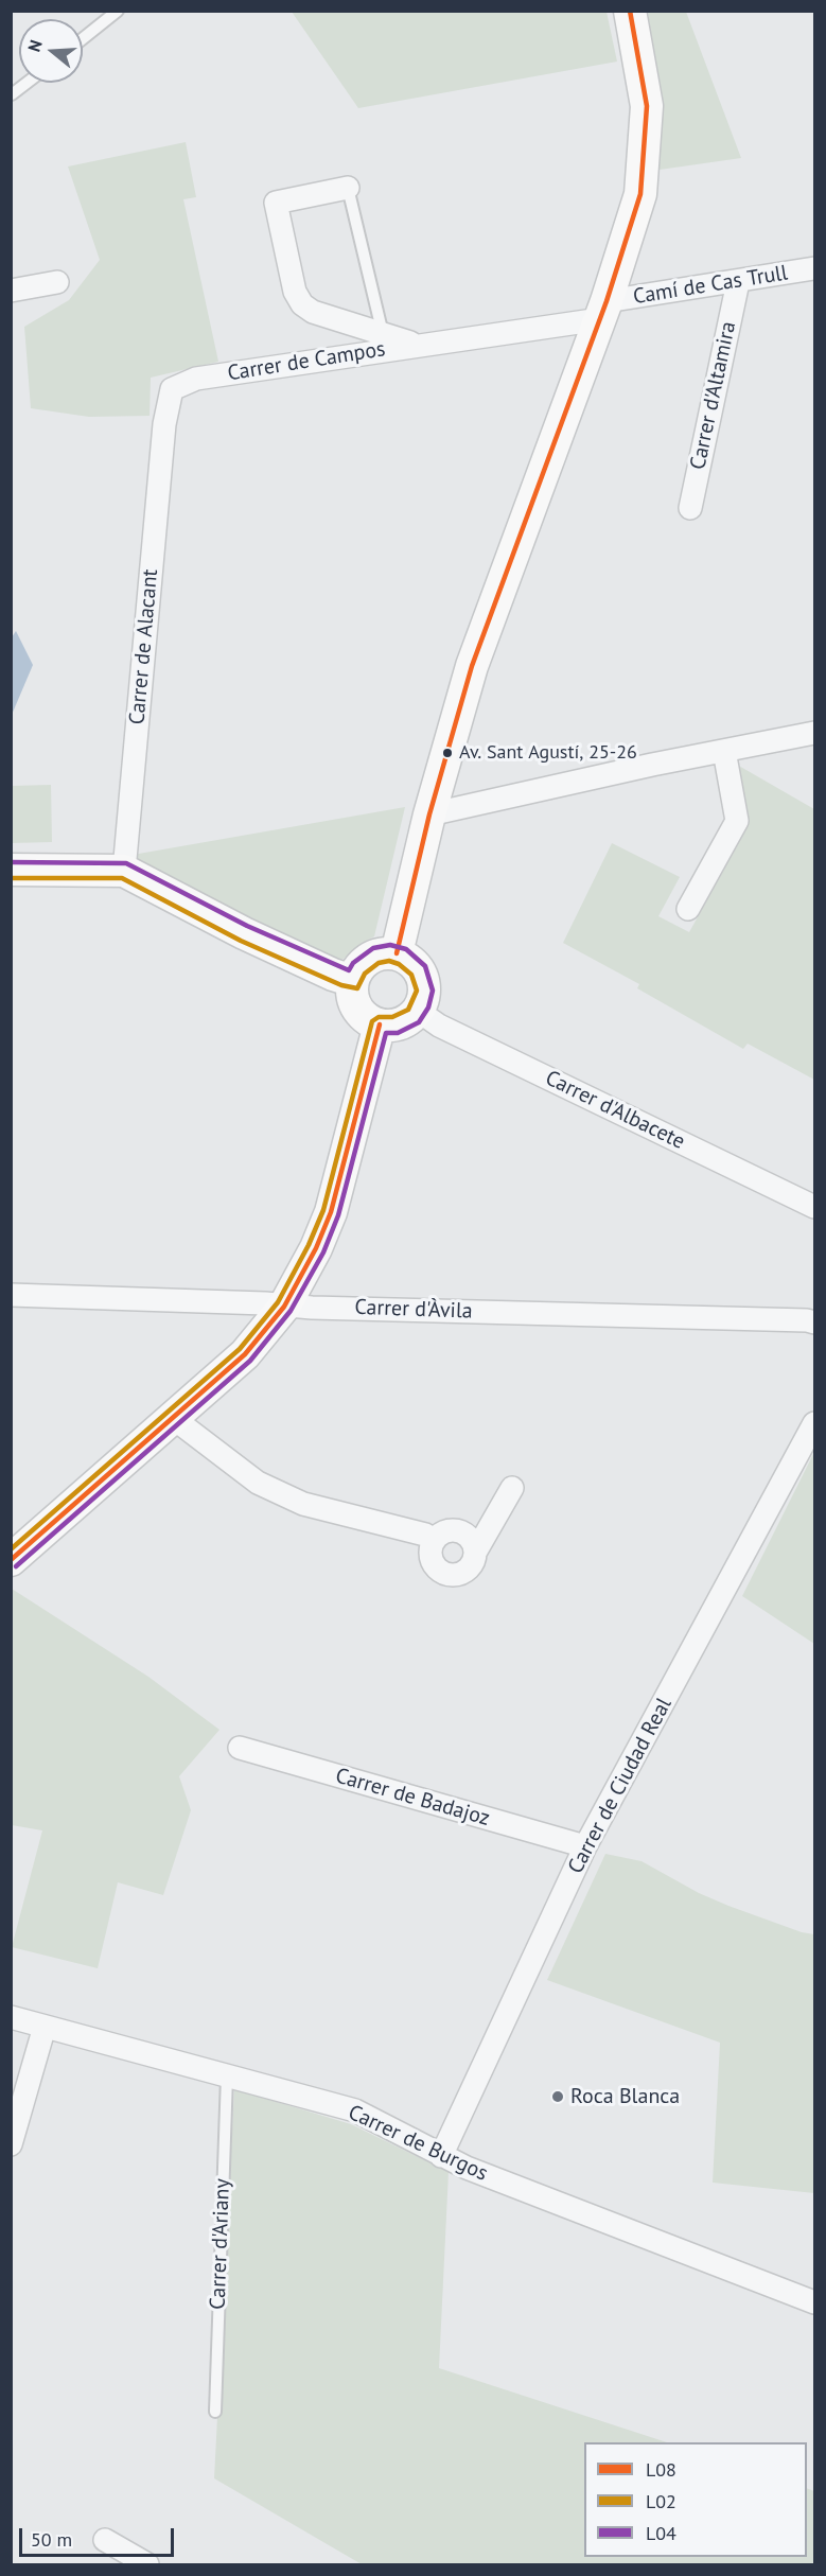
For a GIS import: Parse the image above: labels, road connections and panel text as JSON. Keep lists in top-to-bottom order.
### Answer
{
  "streets": {
    "street": [
      "Camí de Cas Trull",
      "Carrer de Campos",
      "Carrer d'Altamira",
      "Carrer de Alacant",
      "Carrer d'Albacete",
      "Carrer d'Àvila",
      "Carrer de Ciudad Real",
      "Carrer de Badajoz",
      "Carrer de Burgos"
    ],
    "lane": ["Carrer d'Ariany"]
  },
  "crossings": [
    ["Camí de Cas Trull", "Carrer de Campos"],
    ["Camí de Cas Trull", "Carrer d'Altamira"],
    ["Carrer de Campos", "Carrer de Alacant"],
    ["Carrer de Ciudad Real", "Carrer de Badajoz"],
    ["Carrer de Ciudad Real", "Carrer de Burgos"],
    ["Carrer de Burgos", "Carrer d'Ariany"]
  ],
  "places": ["Av. Sant Agustí, 25-26", "Roca Blanca"],
  "lines": ["transit line L08", "transit line L04", "transit line L02"],
  "legend": ["L08", "L02", "L04"],
  "scale_bar": "50 m",
  "north": "left"
}
